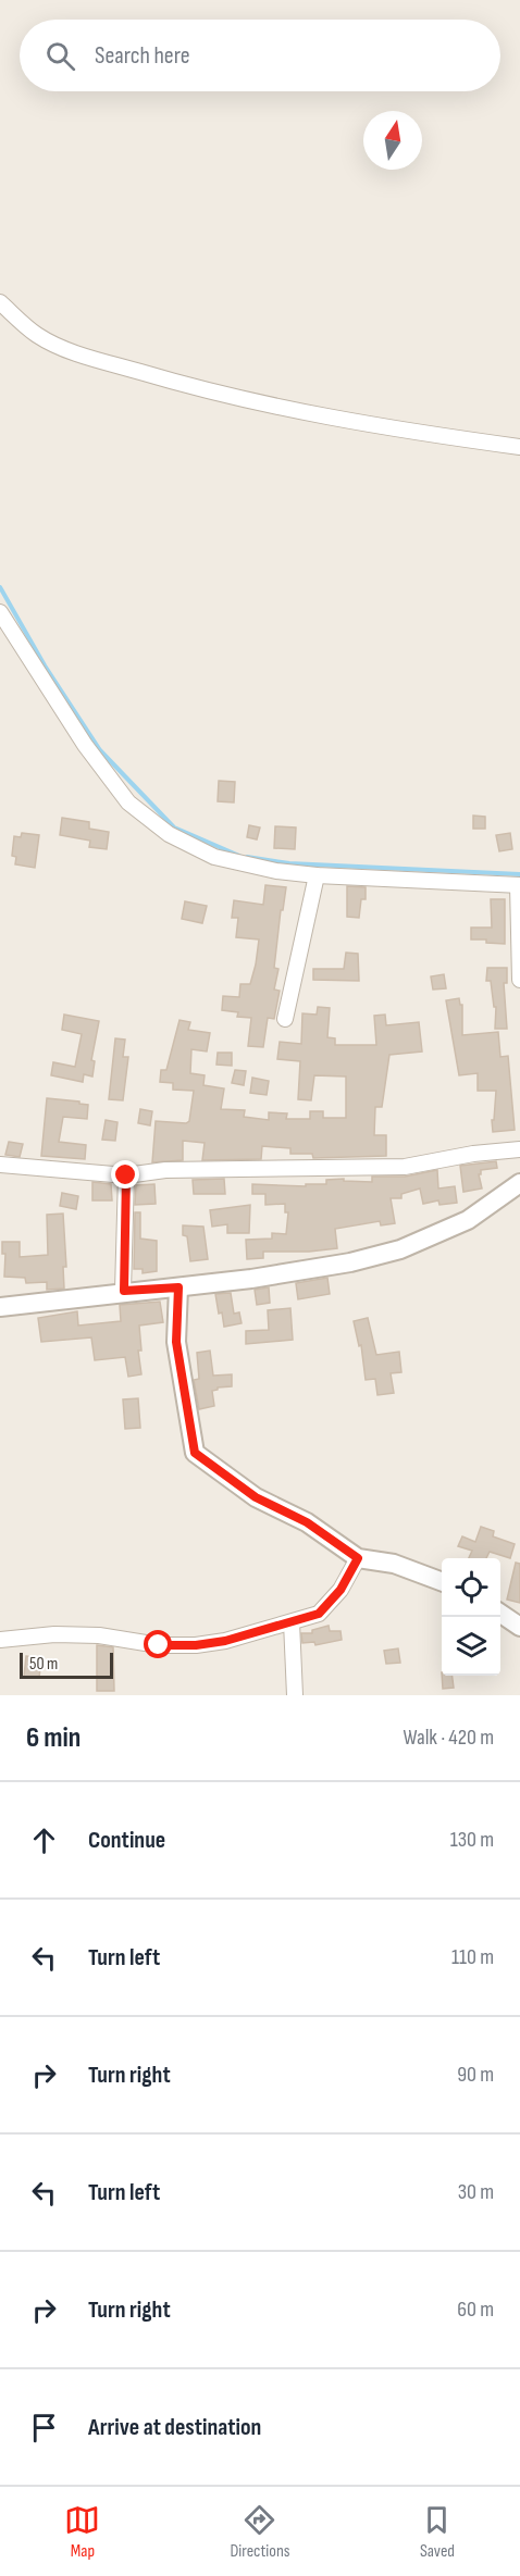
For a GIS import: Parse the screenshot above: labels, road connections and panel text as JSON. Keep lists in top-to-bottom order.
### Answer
{
  "scale_bar": "50 m",
  "north": "top",
  "page": {
    "search": "Search here",
    "scale": "50 m",
    "heading": ["6 min", "Walk · 420 m"],
    "list": [
      ["Continue", "130 m"],
      ["Turn left", "110 m"],
      ["Turn right", "90 m"],
      ["Turn left", "30 m"],
      ["Turn right", "60 m"],
      "Arrive at destination"
    ],
    "nav": ["Map", "Directions", "Saved"]
  }
}
